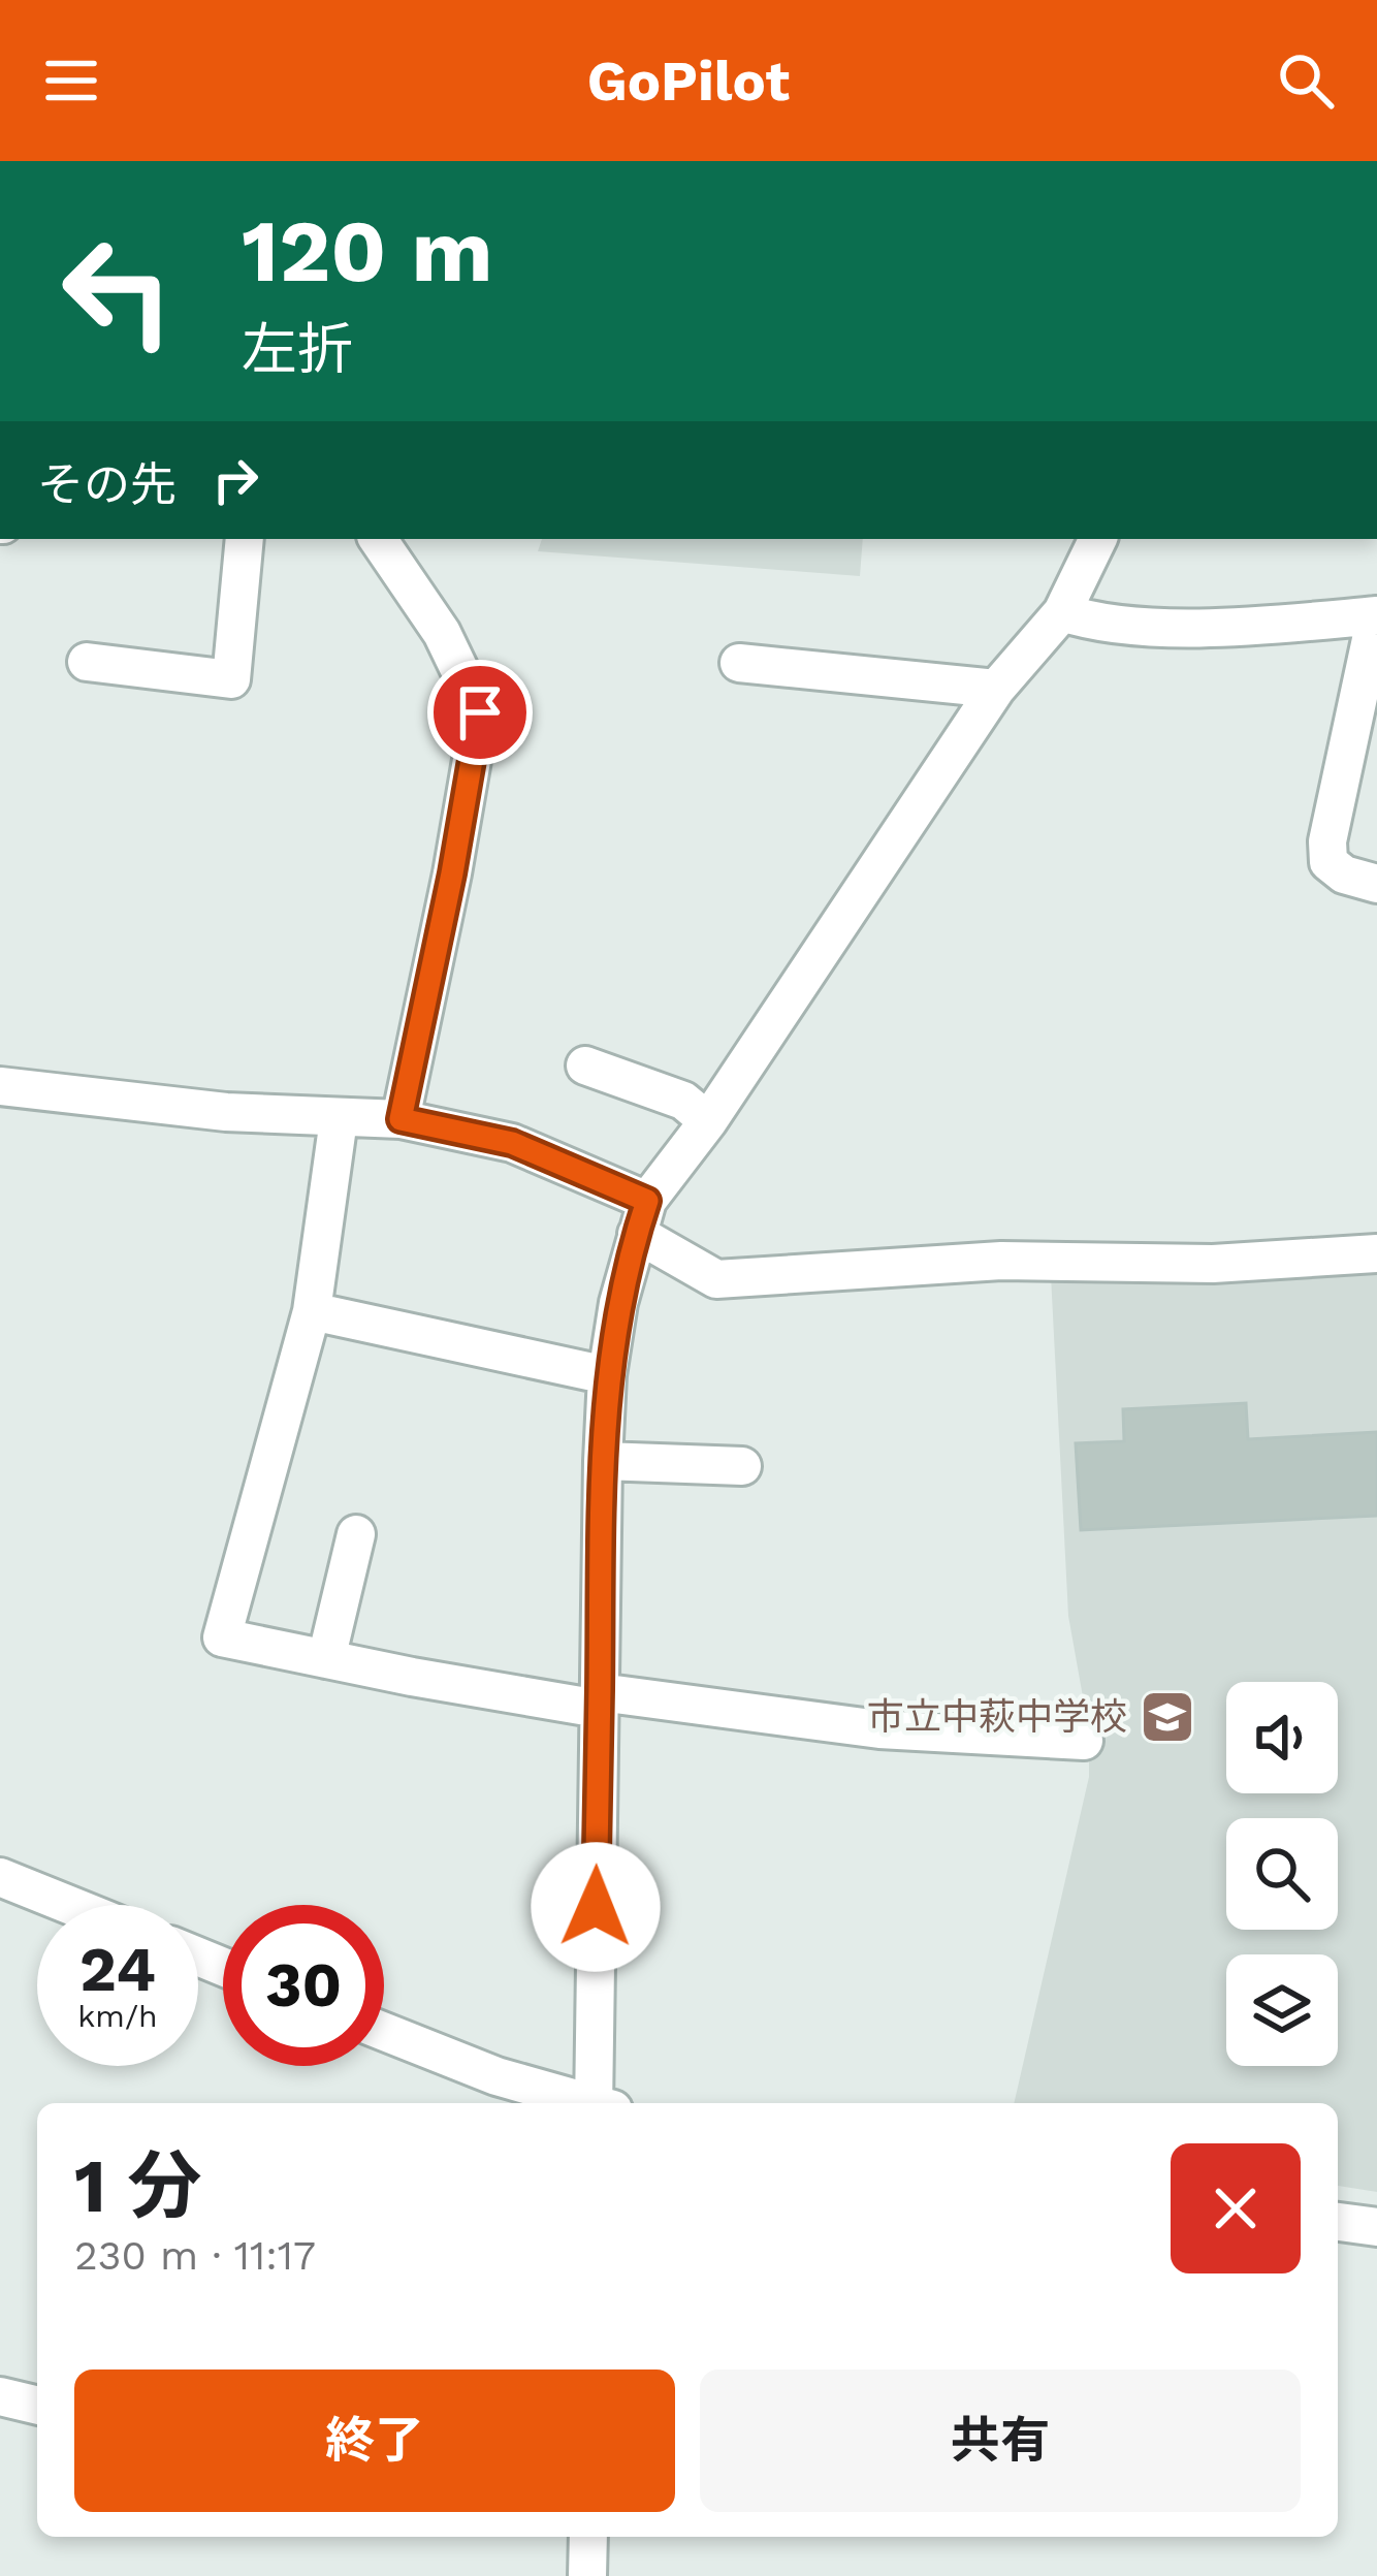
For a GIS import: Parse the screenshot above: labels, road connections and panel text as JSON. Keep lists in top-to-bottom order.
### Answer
{
  "places": {
    "school or university": ["市立中萩中学校"]
  },
  "page": {
    "header": "GoPilot",
    "turn": ["120 m", "左折"],
    "then": "その先",
    "speed": "24 km/h",
    "limit": "30",
    "heading": ["1 分", "230 m · 11:17"],
    "buttons": ["終了", "共有"]
  }
}
